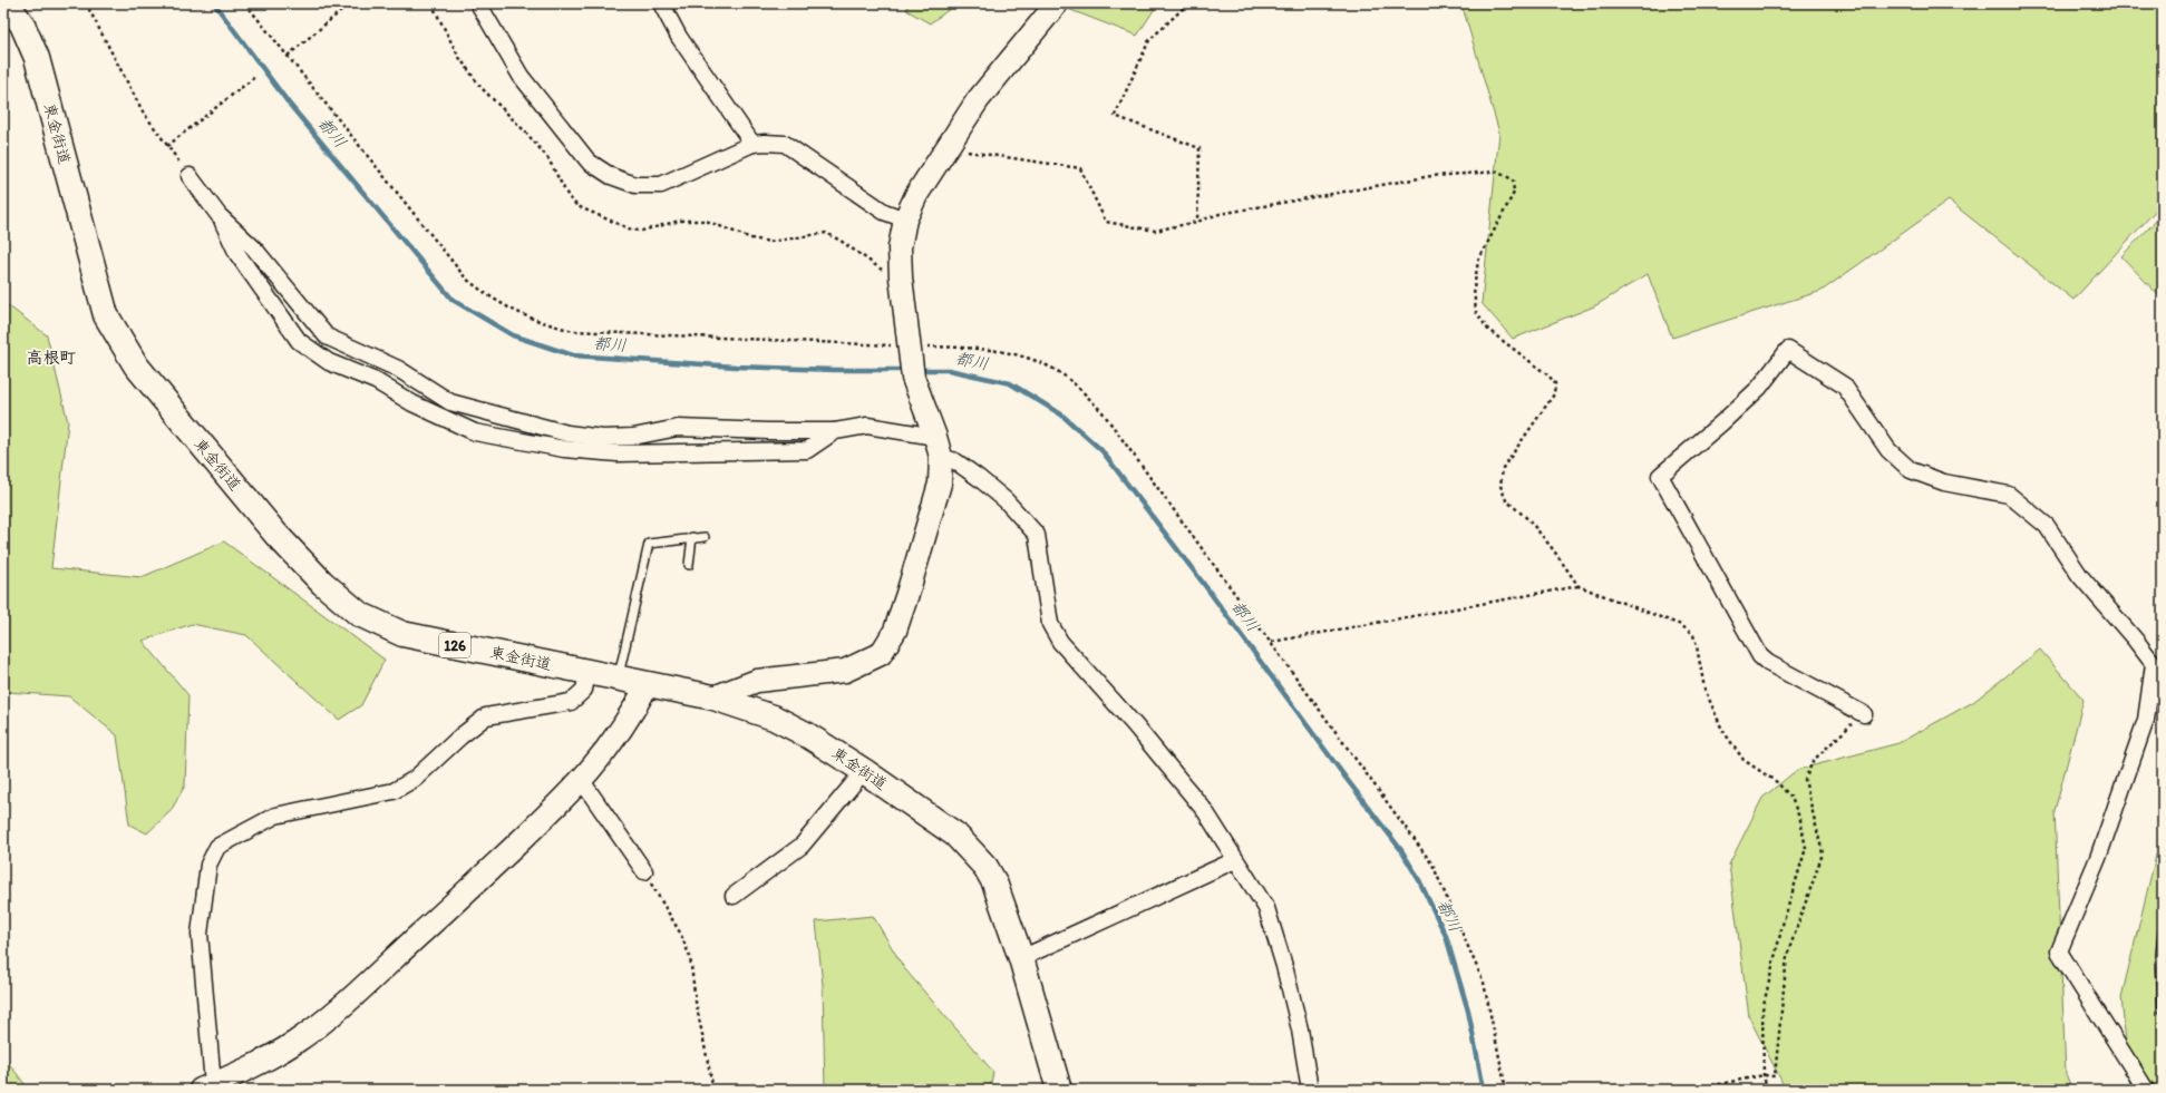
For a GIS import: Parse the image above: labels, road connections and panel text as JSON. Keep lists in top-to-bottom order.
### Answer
{
  "streets": {
    "highway": ["東金街道", "126"]
  },
  "districts": ["高根町"],
  "water": ["都川"]
}
